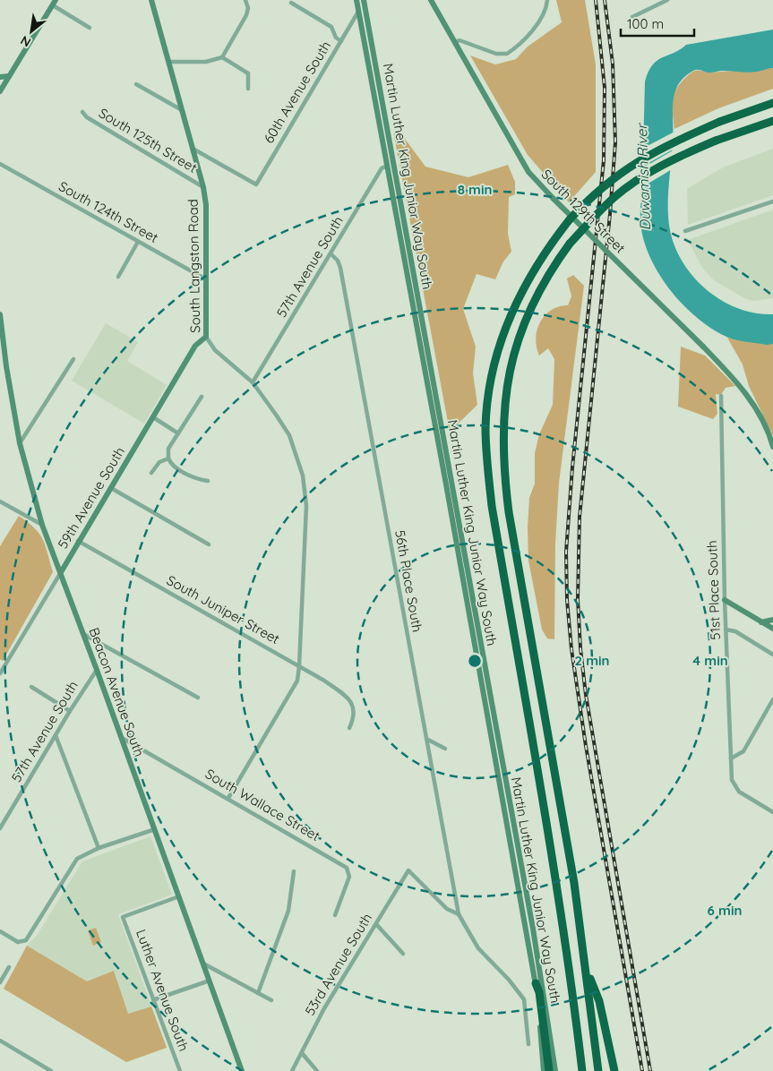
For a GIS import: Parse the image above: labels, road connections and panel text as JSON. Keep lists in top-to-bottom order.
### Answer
{
  "streets": {
    "street": [
      "60th Avenue South",
      "South 125th Street",
      "Martin Luther King Junior Way South",
      "South 129th Street",
      "South 124th Street",
      "South Langston Road",
      "57th Avenue South",
      "59th Avenue South",
      "56th Place South",
      "51st Place South",
      "South Juniper Street",
      "Beacon Avenue South",
      "South Wallace Street",
      "53rd Avenue South",
      "Luther Avenue South"
    ]
  },
  "crossings": [
    ["60th Avenue South", "Martin Luther King Junior Way South"],
    ["60th Avenue South", "South Langston Road"],
    ["South 125th Street", "South Langston Road"],
    ["Martin Luther King Junior Way South", "57th Avenue South"],
    ["South 124th Street", "South Langston Road"],
    ["South Langston Road", "57th Avenue South"],
    ["South Langston Road", "59th Avenue South"],
    ["South Langston Road", "South Juniper Street"],
    ["South Langston Road", "South Wallace Street"],
    ["57th Avenue South", "56th Place South"],
    ["57th Avenue South", "Beacon Avenue South"],
    ["59th Avenue South", "South Juniper Street"],
    ["59th Avenue South", "Beacon Avenue South"],
    ["56th Place South", "53rd Avenue South"],
    ["Beacon Avenue South", "South Wallace Street"],
    ["Beacon Avenue South", "Luther Avenue South"]
  ],
  "water": ["Duwamish River"],
  "scale_bar": "100 m",
  "north": "bottom left",
  "rings": [
    "8 min",
    "2 min",
    "4 min",
    "6 min"
  ]
}
